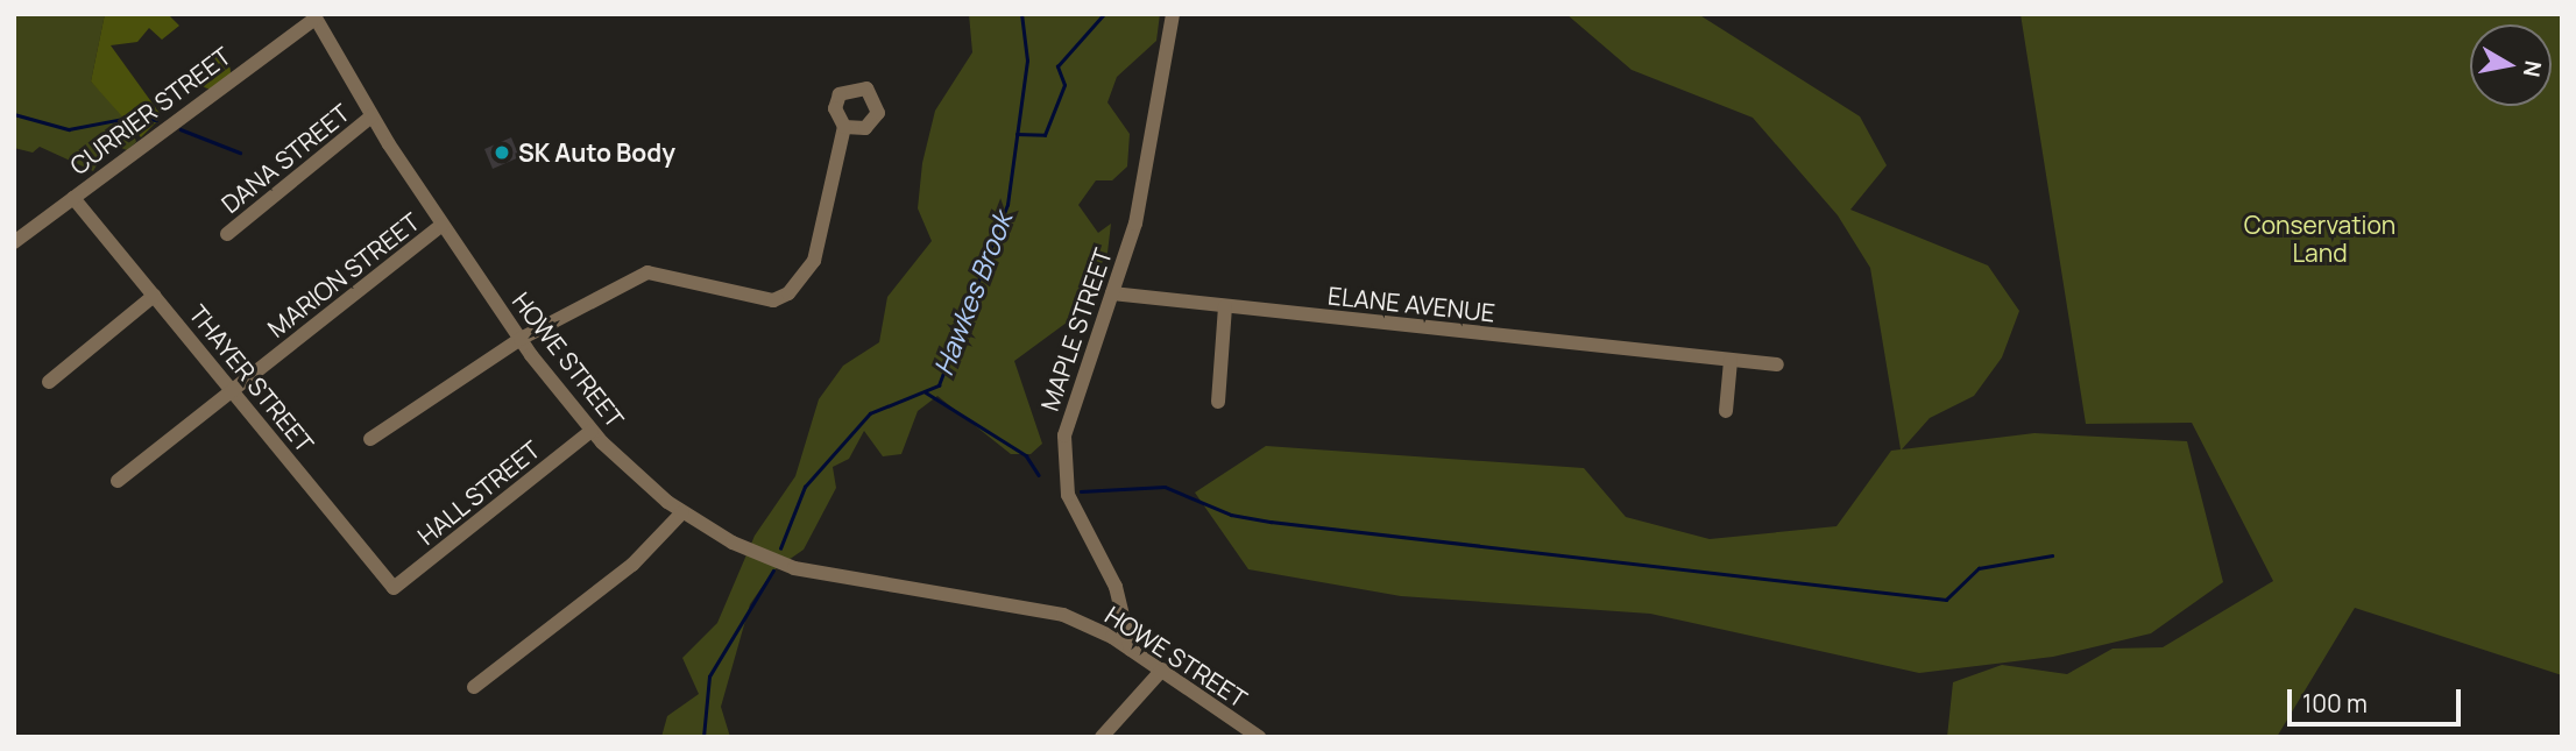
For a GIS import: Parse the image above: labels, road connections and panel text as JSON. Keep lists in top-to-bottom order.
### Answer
{
  "streets": {
    "street": [
      "CURRIER STREET",
      "DANA STREET",
      "MARION STREET",
      "ELANE AVENUE",
      "MAPLE STREET",
      "HOWE STREET",
      "THAYER STREET",
      "HALL STREET"
    ]
  },
  "crossings": [
    ["CURRIER STREET", "HOWE STREET"],
    ["CURRIER STREET", "THAYER STREET"],
    ["DANA STREET", "HOWE STREET"],
    ["MARION STREET", "HOWE STREET"],
    ["MARION STREET", "THAYER STREET"],
    ["ELANE AVENUE", "MAPLE STREET"],
    ["MAPLE STREET", "HOWE STREET"],
    ["HOWE STREET", "HALL STREET"],
    ["THAYER STREET", "HALL STREET"]
  ],
  "water": ["Hawkes Brook"],
  "parks": ["Conservation Land"],
  "places": ["SK Auto Body"],
  "scale_bar": "100 m",
  "north": "right"
}
